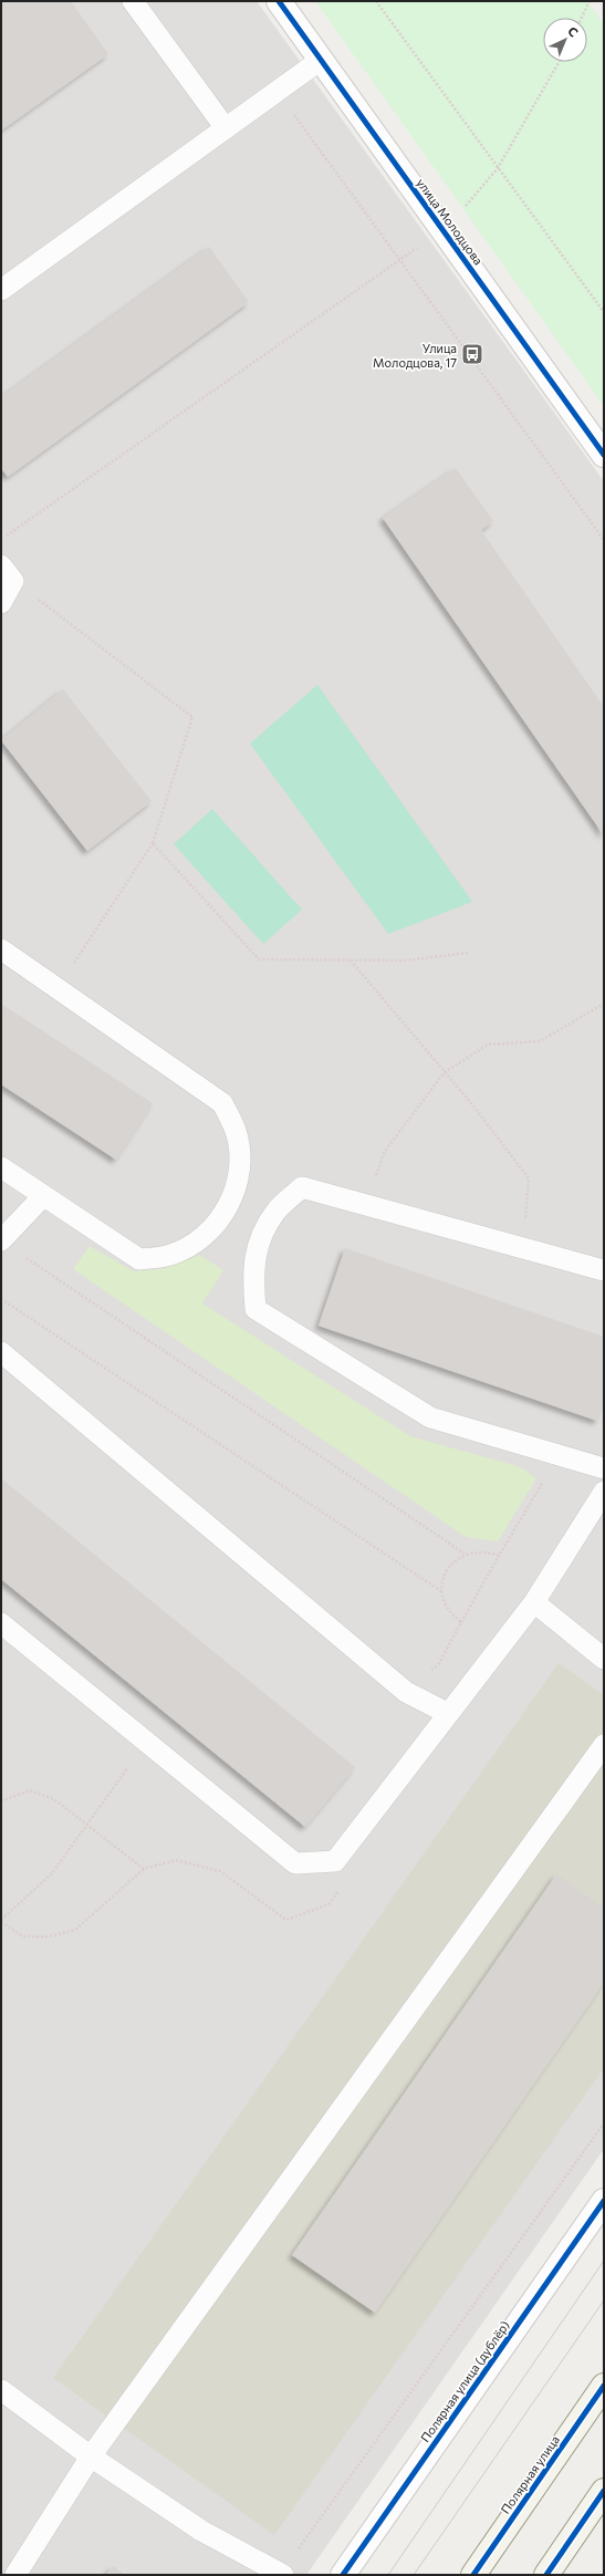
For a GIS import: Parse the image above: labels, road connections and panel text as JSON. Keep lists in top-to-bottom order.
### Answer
{
  "streets": {
    "main road": ["Полярная улица"],
    "street": ["улица Молодцова", "Полярная улица (дублёр)"]
  },
  "places": {
    "bus stop": ["Улица Молодцова, 17"]
  },
  "north": "top right"
}
